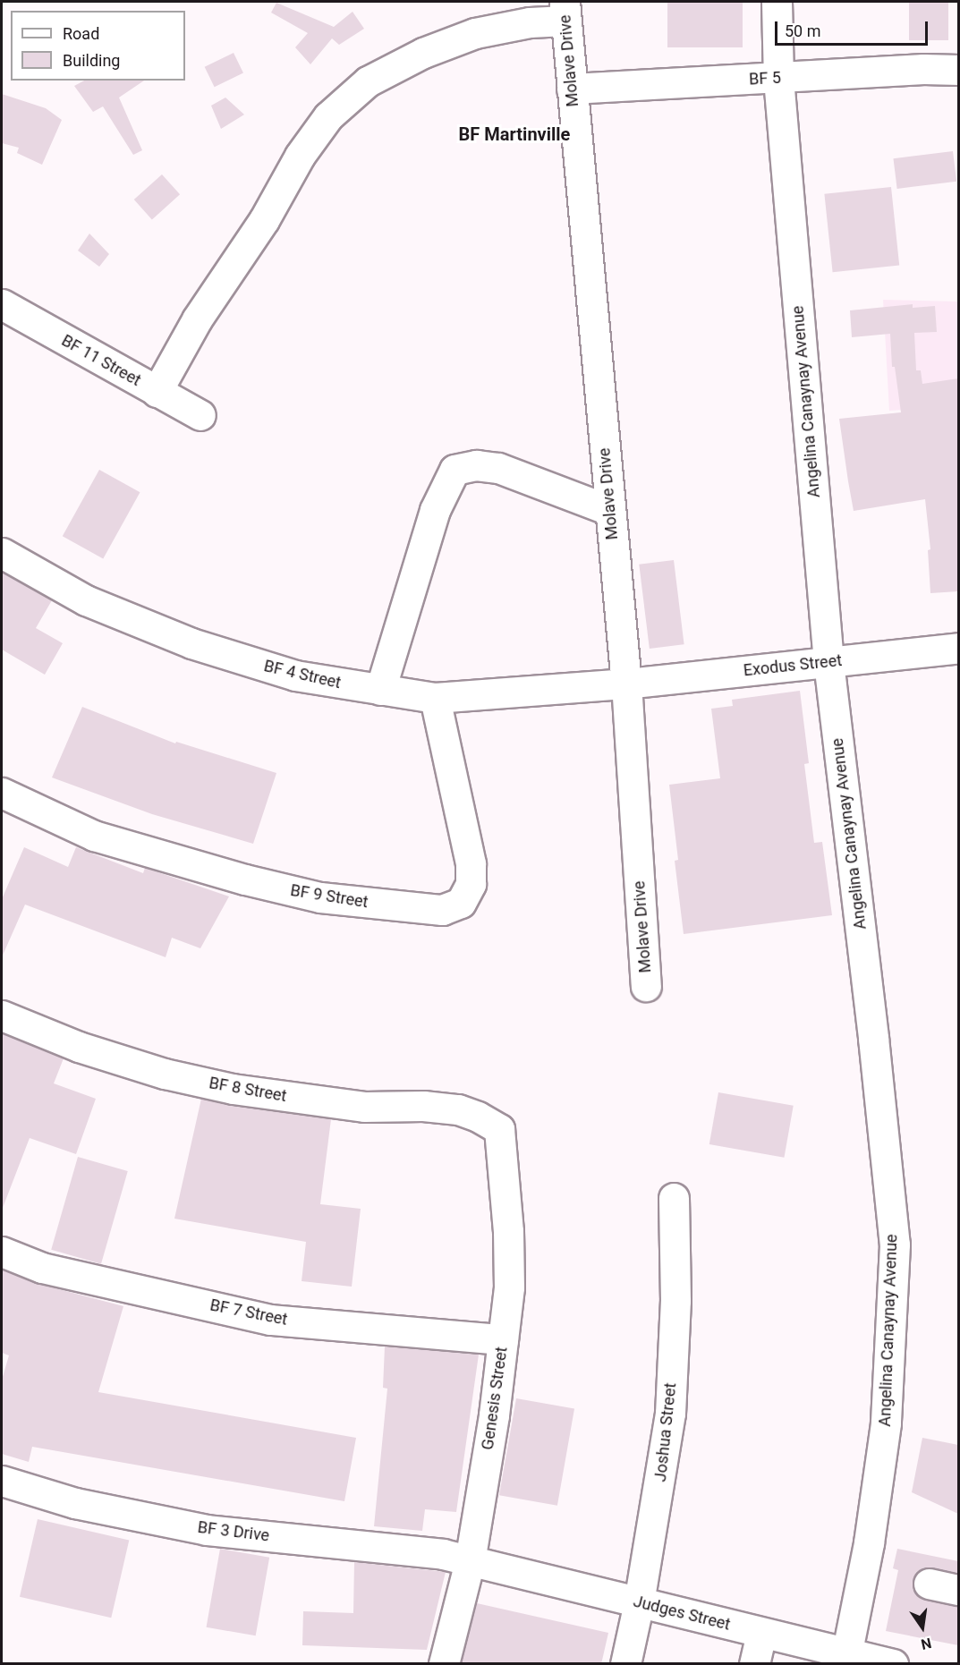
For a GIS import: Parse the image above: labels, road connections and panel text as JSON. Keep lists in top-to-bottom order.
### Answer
{
  "streets": {
    "street": [
      "Molave Drive",
      "BF 5",
      "BF 11 Street",
      "Angelina Canaynay Avenue",
      "Exodus Street",
      "BF 4 Street",
      "BF 9 Street",
      "BF 8 Street",
      "BF 7 Street",
      "Genesis Street",
      "Joshua Street",
      "BF 3 Drive",
      "Judges Street"
    ]
  },
  "crossings": [
    ["Molave Drive", "BF 5"],
    ["Molave Drive", "Exodus Street"],
    ["Molave Drive", "BF 4 Street"],
    ["BF 5", "Angelina Canaynay Avenue"],
    ["Angelina Canaynay Avenue", "Exodus Street"],
    ["Angelina Canaynay Avenue", "Judges Street"],
    ["Exodus Street", "BF 4 Street"],
    ["BF 4 Street", "BF 9 Street"],
    ["BF 8 Street", "Genesis Street"],
    ["BF 7 Street", "Genesis Street"],
    ["Genesis Street", "BF 3 Drive"],
    ["Genesis Street", "Judges Street"],
    ["Joshua Street", "Judges Street"],
    ["BF 3 Drive", "Judges Street"]
  ],
  "districts": ["BF Martinville"],
  "legend": ["Road", "Building"],
  "scale_bar": "50 m",
  "north": "bottom"
}
